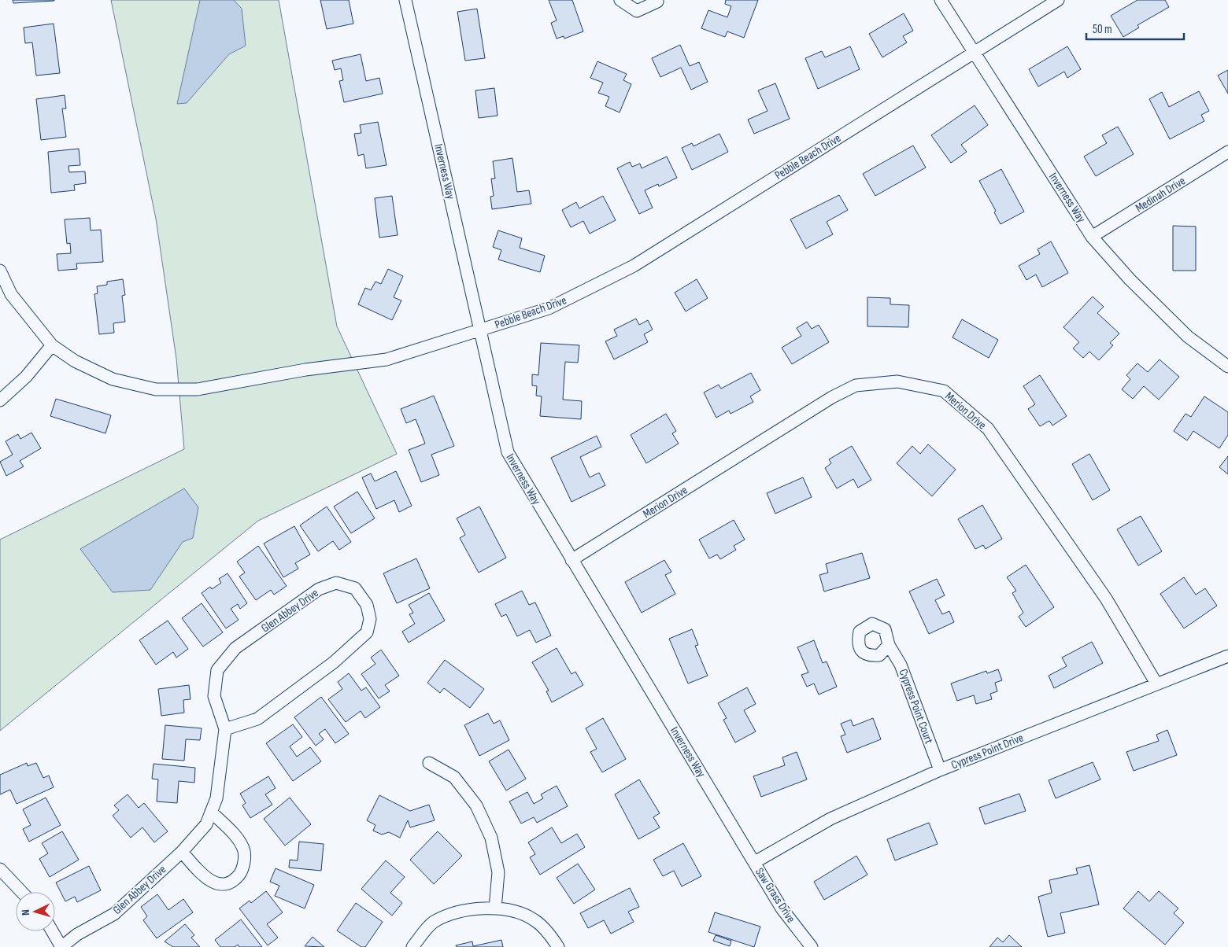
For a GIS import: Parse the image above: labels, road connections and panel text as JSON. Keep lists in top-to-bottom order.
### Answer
{
  "streets": {
    "street": [
      "Pebble Beach Drive",
      "Inverness Way",
      "Medinah Drive",
      "Merion Drive",
      "Glen Abbey Drive",
      "Cypress Point Court",
      "Cypress Point Drive",
      "Saw Grass Drive"
    ]
  },
  "crossings": [
    ["Pebble Beach Drive", "Inverness Way"],
    ["Inverness Way", "Medinah Drive"],
    ["Inverness Way", "Merion Drive"],
    ["Inverness Way", "Cypress Point Drive"],
    ["Inverness Way", "Saw Grass Drive"],
    ["Merion Drive", "Cypress Point Drive"],
    ["Cypress Point Court", "Cypress Point Drive"],
    ["Cypress Point Drive", "Saw Grass Drive"]
  ],
  "scale_bar": "50 m",
  "north": "left"
}
